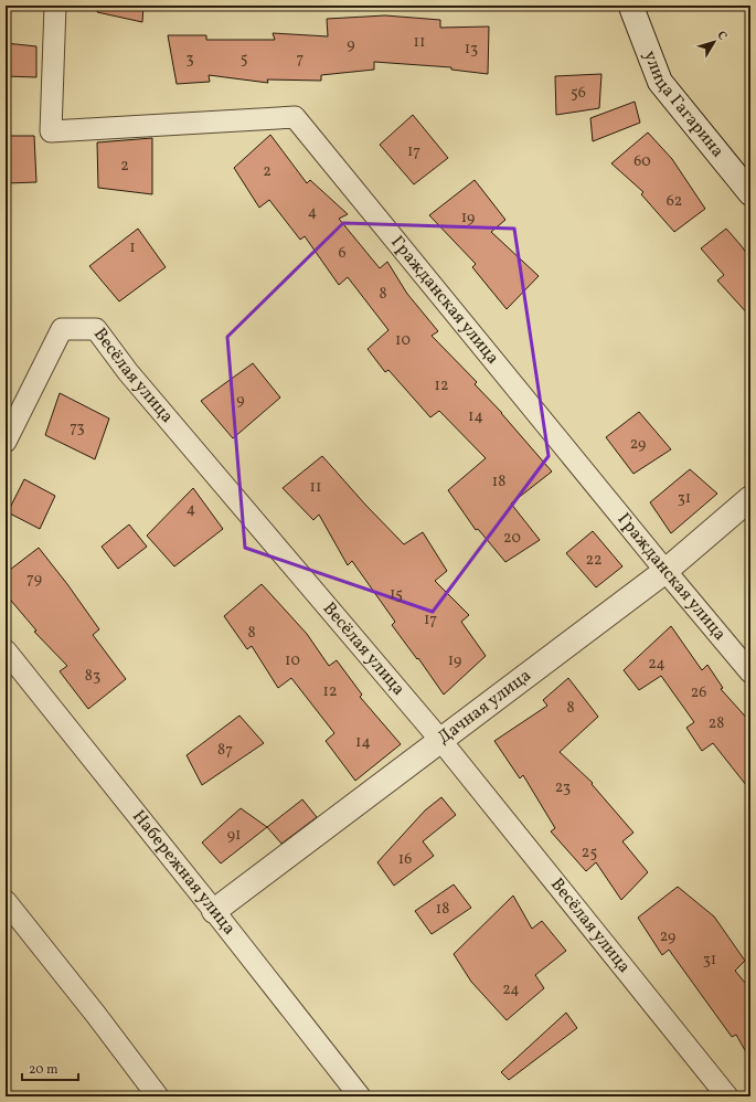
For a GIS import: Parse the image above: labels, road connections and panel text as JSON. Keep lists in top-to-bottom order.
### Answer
{
  "streets": {
    "street": [
      "улица Гагарина",
      "Гражданская улица",
      "Весёлая улица",
      "Дачная улица",
      "Набережная улица"
    ]
  },
  "crossings": [
    ["Гражданская улица", "Дачная улица"],
    ["Весёлая улица", "Дачная улица"],
    ["Дачная улица", "Набережная улица"]
  ],
  "house_numbers": [
    "11",
    "9",
    "13",
    "3",
    "5",
    "7",
    "56",
    "17",
    "60",
    "2",
    "2",
    "62",
    "4",
    "19",
    "1",
    "6",
    "8",
    "10",
    "12",
    "9",
    "14",
    "73",
    "29",
    "18",
    "11",
    "31",
    "4",
    "20",
    "22",
    "79",
    "15",
    "17",
    "8",
    "10",
    "19",
    "24",
    "83",
    "12",
    "26",
    "8",
    "28",
    "14",
    "87",
    "23",
    "91",
    "25",
    "16",
    "18",
    "29",
    "31",
    "24"
  ],
  "scale_bar": "20 m",
  "north": "top right"
}
